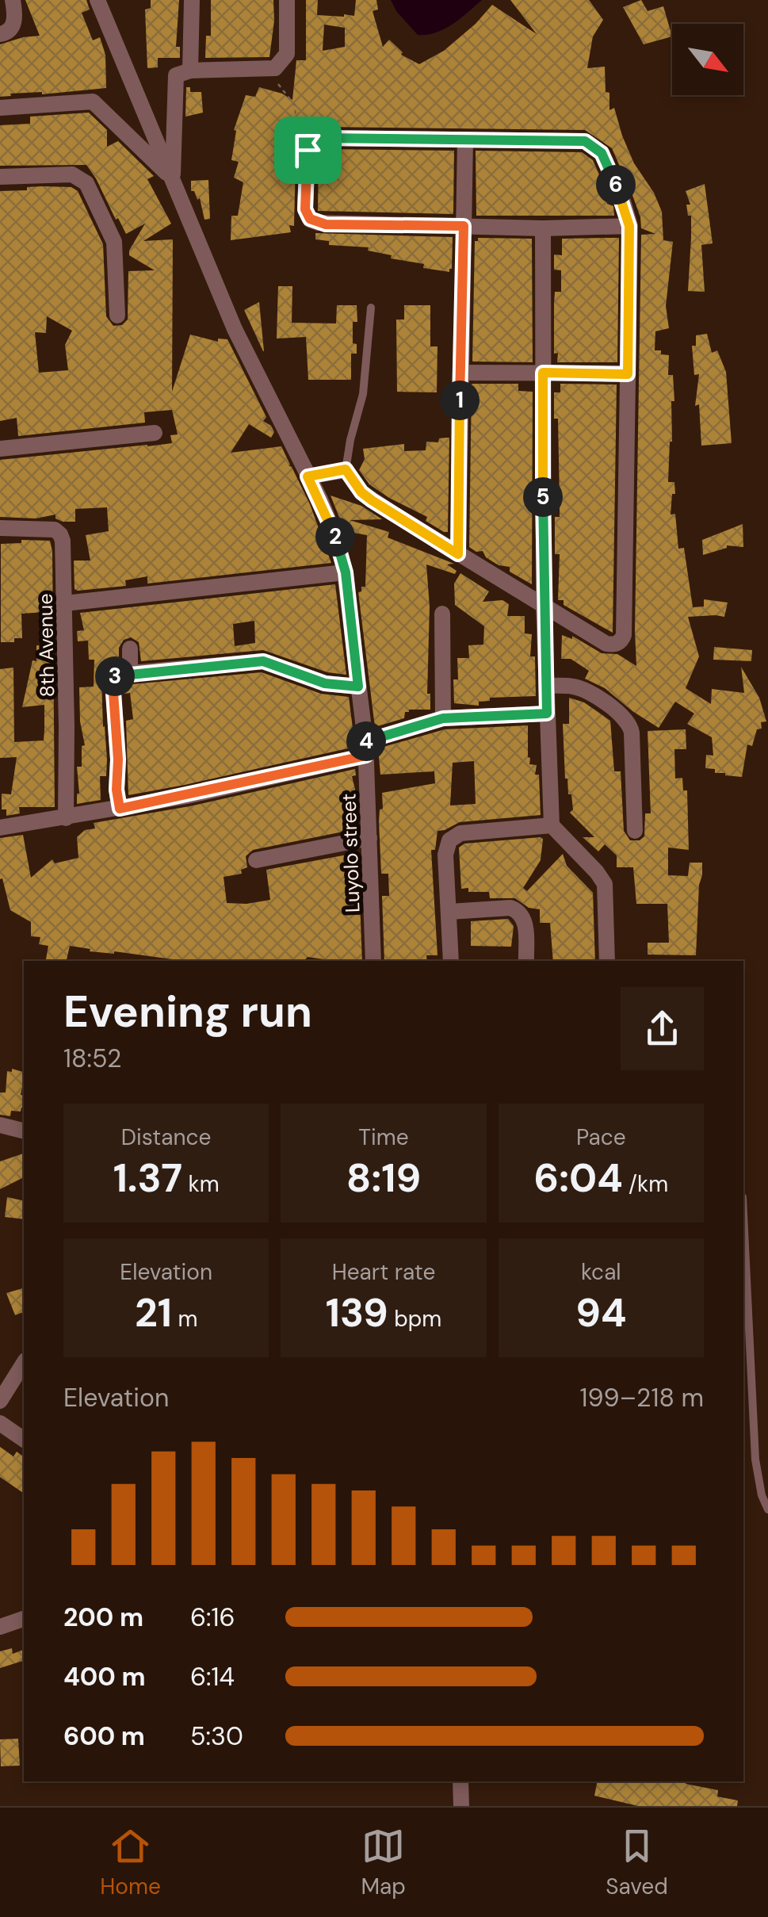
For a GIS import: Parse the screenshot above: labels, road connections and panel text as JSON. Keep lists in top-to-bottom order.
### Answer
{
  "streets": {
    "street": ["8th Avenue", "Luyolo street"]
  },
  "north": "bottom right",
  "page": {
    "pins": [
      "6",
      "1",
      "5",
      "2",
      "3",
      "4"
    ],
    "heading": ["Evening run", "18:52"],
    "stats": [
      ["Distance", "1.37 km"],
      ["Time", "8:19"],
      ["Pace", "6:04 /km"],
      ["Elevation", "21 m"],
      ["Heart rate", "139 bpm"],
      ["kcal", "94"]
    ],
    "chart": ["Elevation", "199–218 m"],
    "list": [
      {
        "name": "200 m",
        "note": "6:16"
      },
      {
        "name": "400 m",
        "note": "6:14"
      },
      {
        "name": "600 m",
        "note": "5:30"
      }
    ],
    "tabs": ["Home", "Map", "Saved"]
  }
}
